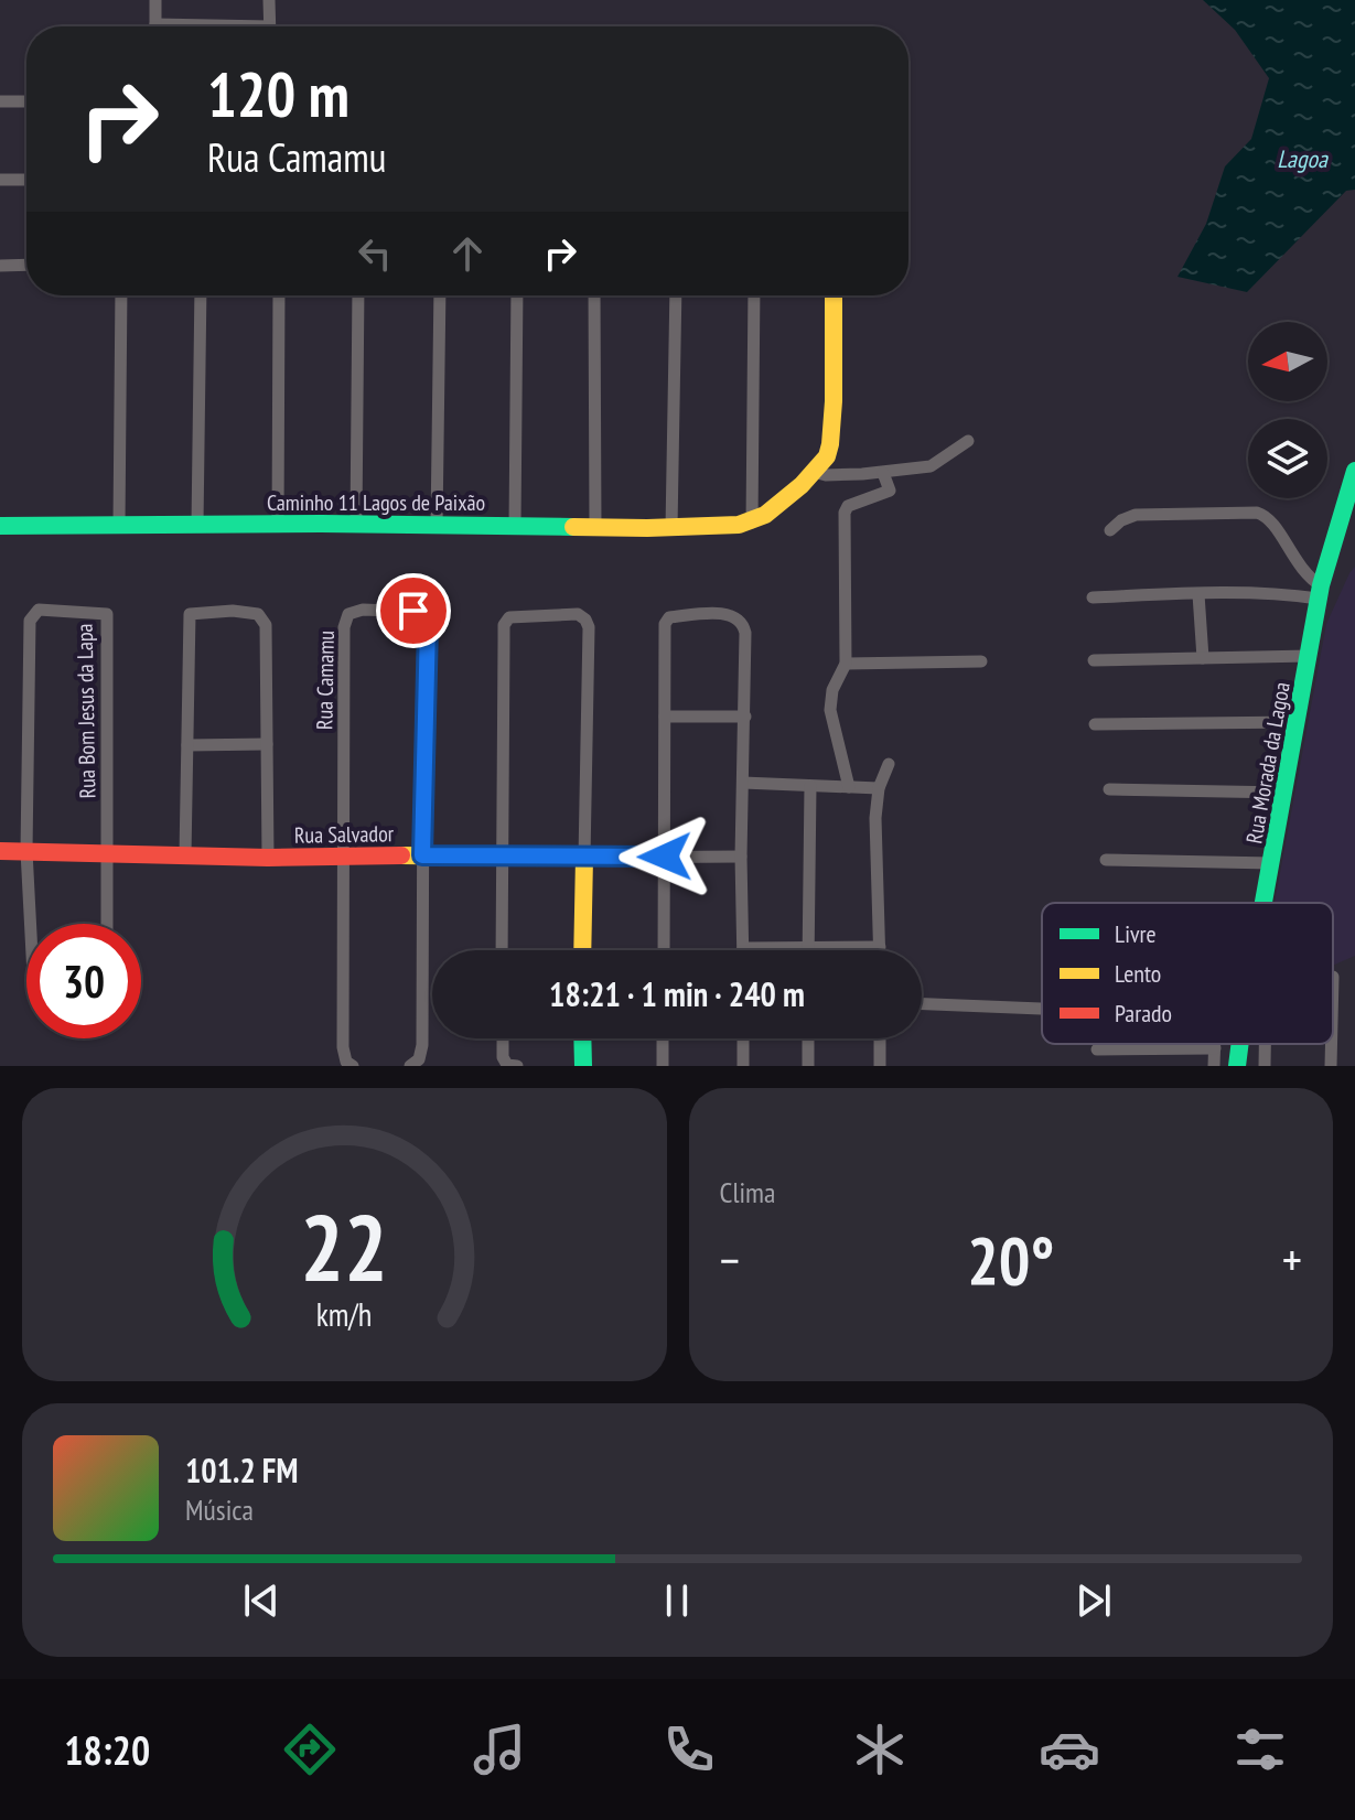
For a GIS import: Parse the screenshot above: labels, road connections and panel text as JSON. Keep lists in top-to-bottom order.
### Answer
{
  "streets": {
    "street": [
      "Caminho 11 Lagos de Paixão",
      "Rua Camamu",
      "Rua Bom Jesus da Lapa",
      "Rua Morada da Lagoa",
      "Rua Salvador"
    ]
  },
  "crossings": [
    ["Rua Camamu", "Rua Salvador"],
    ["Rua Bom Jesus da Lapa", "Rua Salvador"]
  ],
  "water": ["Lagoa"],
  "legend": ["Livre", "Lento", "Parado"],
  "north": "left",
  "page": {
    "turn": ["120 m", "Rua Camamu"],
    "limit": "30",
    "trip": "18:21 · 1 min · 240 m",
    "tile": "Clima",
    "heat": ["−", "20°", "+"],
    "song": ["101.2 FM", "Música"],
    "tabs": "18:20",
    "gauge": ["22", "km/h"]
  }
}
